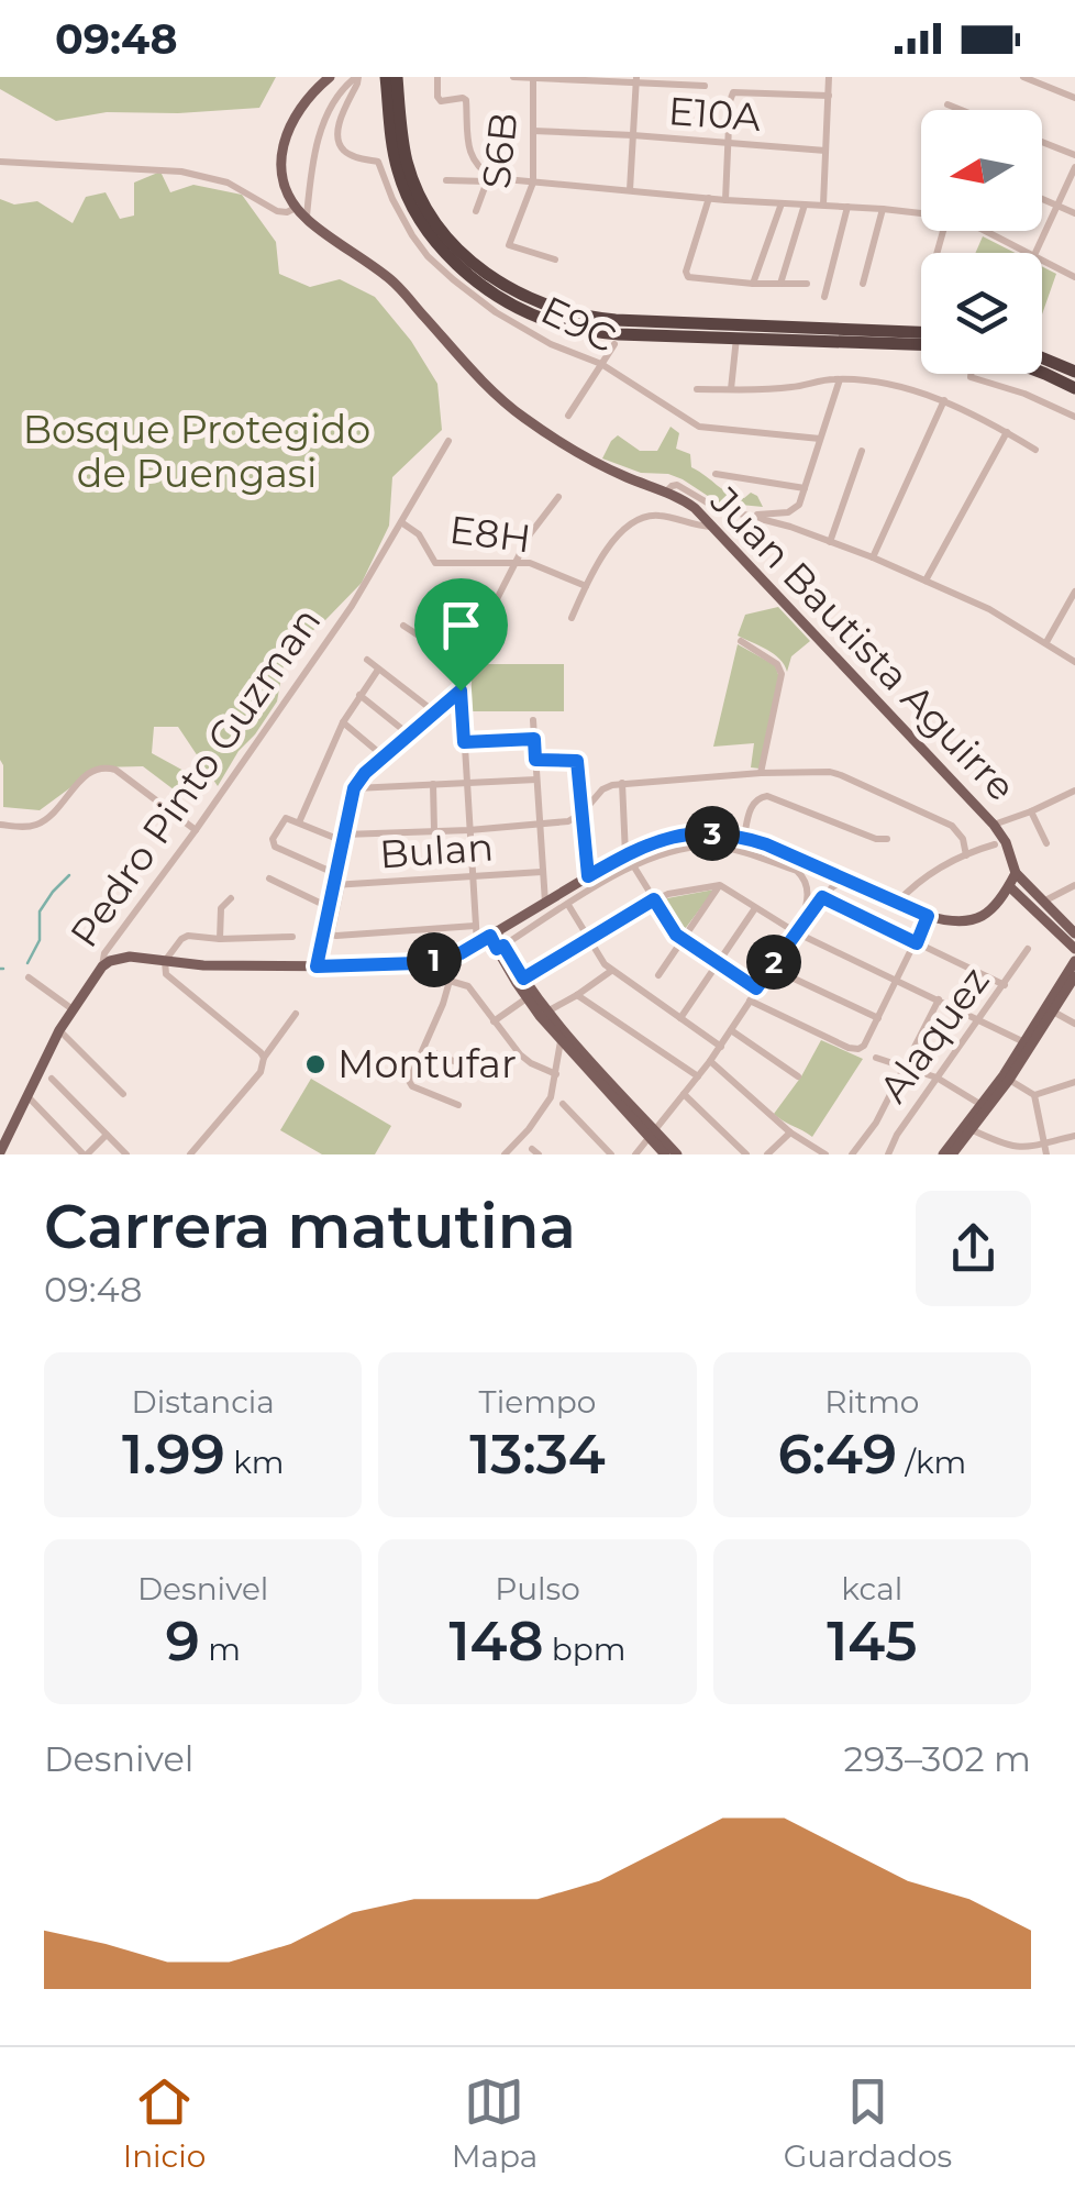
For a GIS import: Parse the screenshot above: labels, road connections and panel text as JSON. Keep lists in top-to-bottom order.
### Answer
{
  "streets": {
    "main road": ["Juan Bautista Aguirre", "Pedro Pinto Guzman"],
    "street": [
      "E10A",
      "S6B",
      "E9C",
      "E8H",
      "Bulan",
      "Alaquez"
    ]
  },
  "crossings": [
    ["E10A", "S6B"],
    ["E8H", "Pedro Pinto Guzman"]
  ],
  "parks": ["Bosque Protegido de Puengasi"],
  "places": ["Montufar"],
  "north": "left",
  "page": {
    "status": "09:48",
    "pins": ["3", "1", "2"],
    "heading": ["Carrera matutina", "09:48"],
    "stats": [
      ["Distancia", "1.99 km"],
      ["Tiempo", "13:34"],
      ["Ritmo", "6:49 /km"],
      ["Desnivel", "9 m"],
      ["Pulso", "148 bpm"],
      ["kcal", "145"]
    ],
    "chart": ["Desnivel", "293–302 m"],
    "tabs": ["Inicio", "Mapa", "Guardados"]
  }
}
